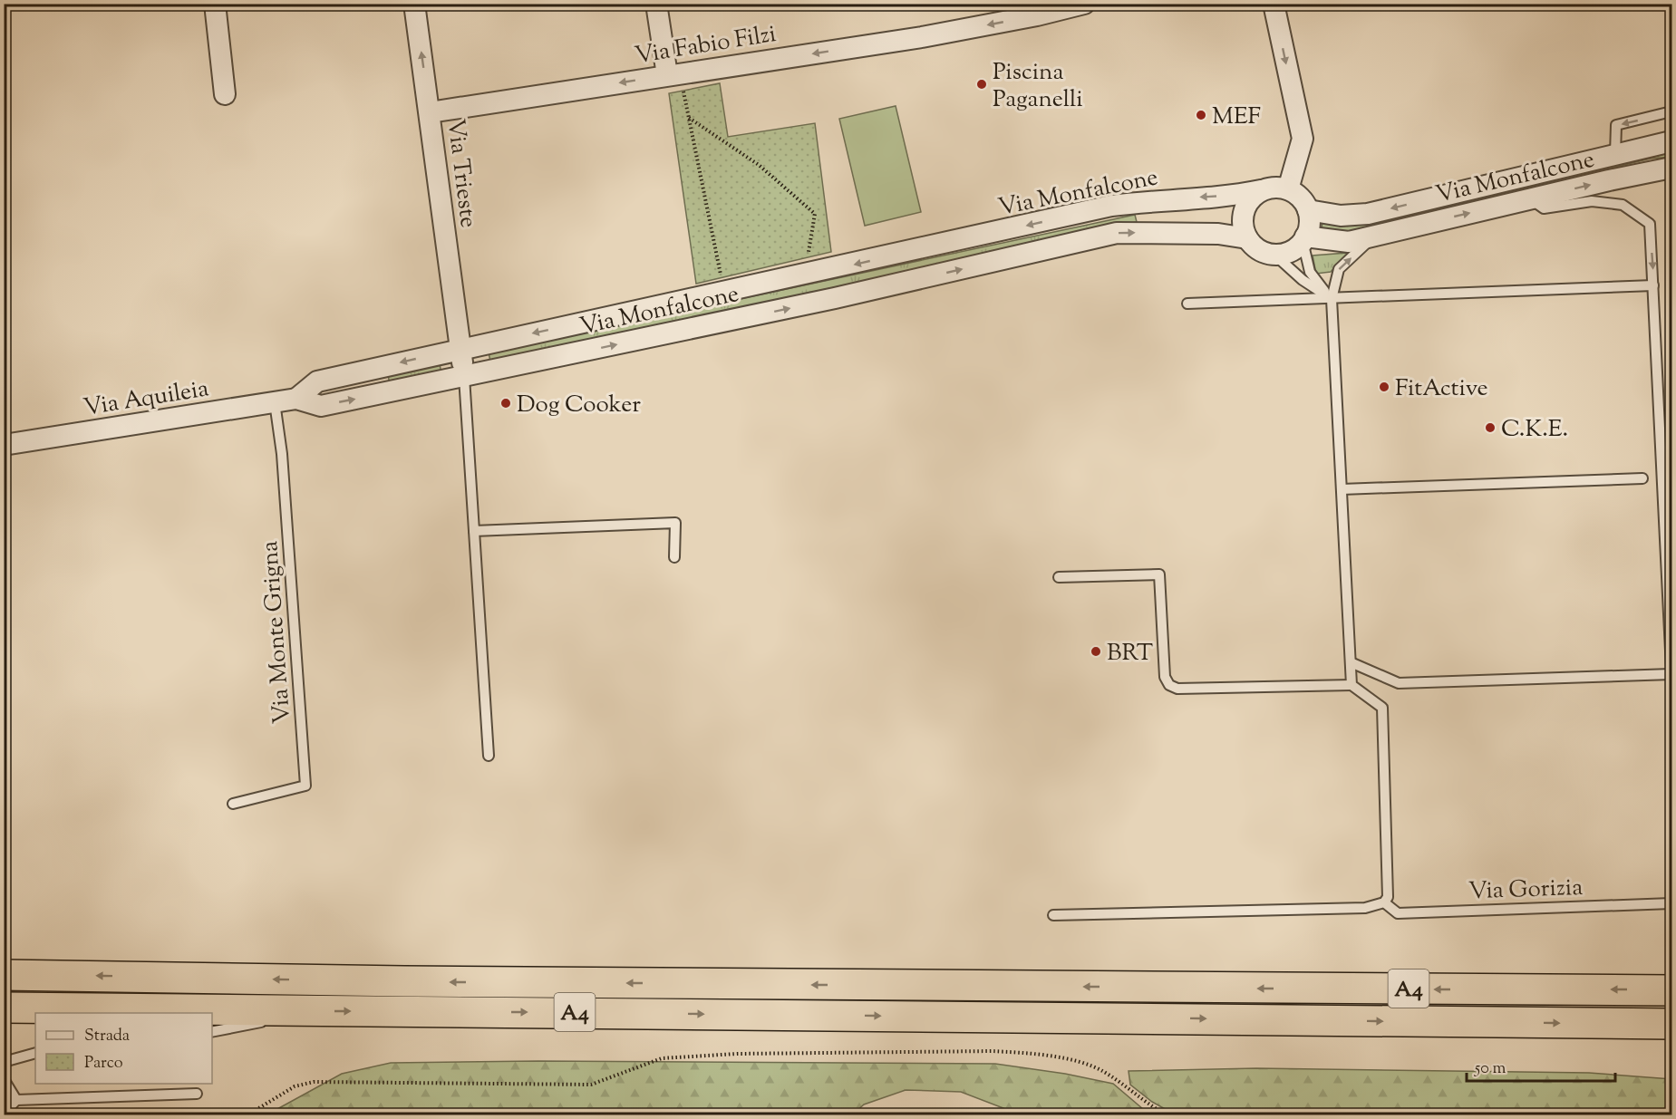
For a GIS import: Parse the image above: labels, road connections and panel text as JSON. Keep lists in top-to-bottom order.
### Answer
{
  "streets": {
    "highway": ["A4"],
    "street": [
      "Via Fabio Filzi",
      "Via Trieste",
      "Via Monfalcone",
      "Via Aquileia"
    ],
    "lane": ["Via Monte Grigna", "Via Gorizia"]
  },
  "crossings": [
    ["Via Fabio Filzi", "Via Trieste"],
    ["Via Trieste", "Via Monfalcone"],
    ["Via Trieste", "Via Aquileia"],
    ["Via Monfalcone", "Via Aquileia"],
    ["Via Aquileia", "Via Monte Grigna"]
  ],
  "one_way": ["Via Fabio Filzi"],
  "places": [
    "Piscina Paganelli",
    "MEF",
    "FitActive",
    "Dog Cooker",
    "C.K.E.",
    "BRT"
  ],
  "legend": ["Strada", "Parco"],
  "scale_bar": "50 m"
}
